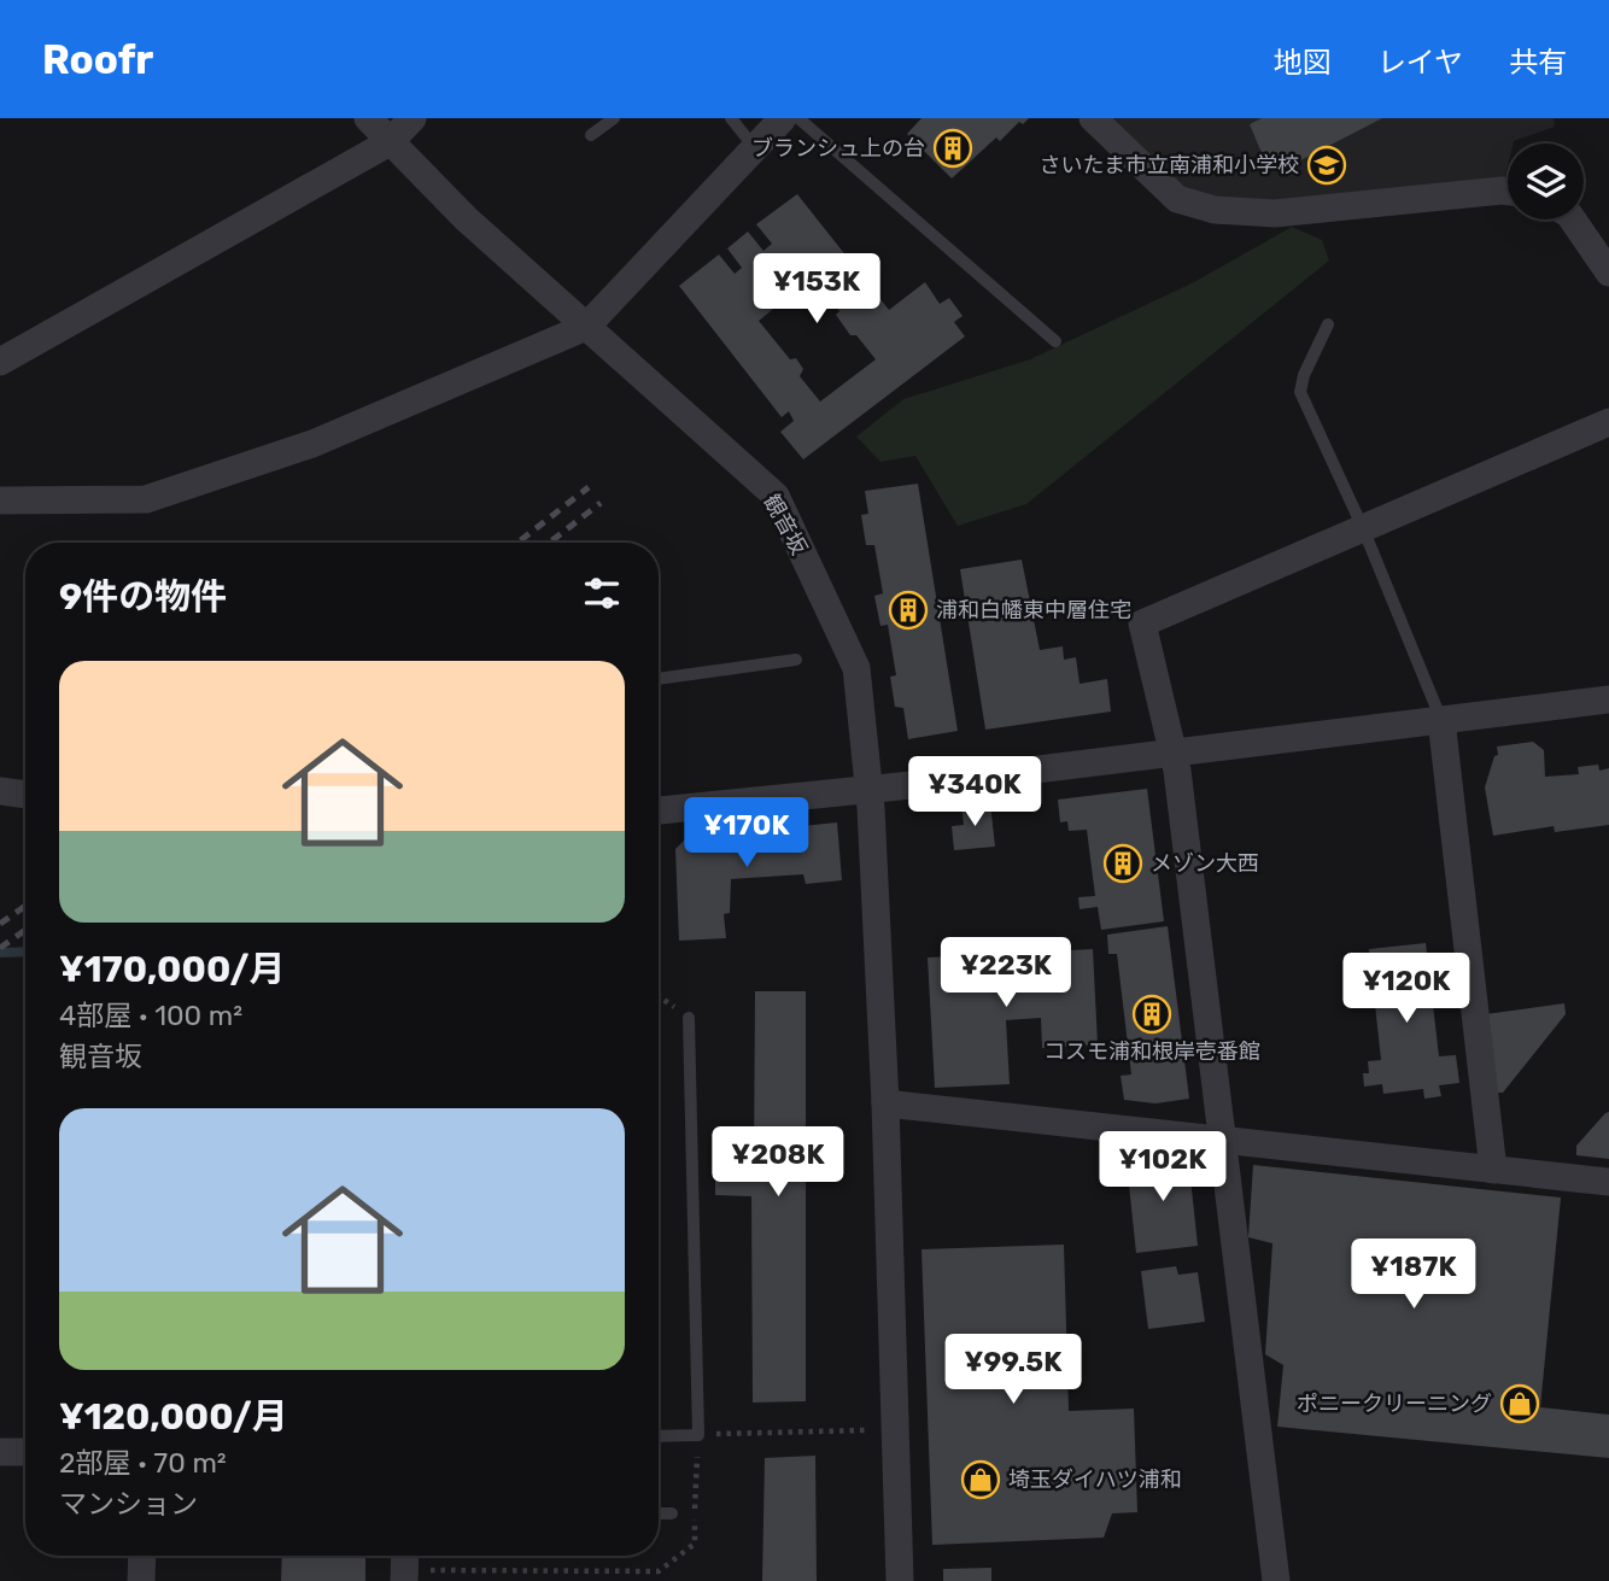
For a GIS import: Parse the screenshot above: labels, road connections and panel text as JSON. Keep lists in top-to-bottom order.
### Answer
{
  "streets": {
    "street": ["観音坂"]
  },
  "places": {
    "building": [
      "ブランシュ上の台",
      "浦和白幡東中層住宅",
      "メゾン大西",
      "コスモ浦和根岸壱番館"
    ],
    "school or university": ["さいたま市立南浦和小学校"],
    "shop": ["ポニークリーニング", "埼玉ダイハツ浦和"]
  },
  "page": {
    "header": "Roofr",
    "nav": ["地図", "レイヤ", "共有"],
    "price": [
      "¥153K",
      "¥340K",
      "¥170K",
      "¥223K",
      "¥120K",
      "¥208K",
      "¥102K",
      "¥187K",
      "¥99.5K"
    ],
    "heading": "9件の物件",
    "list": [
      {
        "name": "¥170,000/月",
        "note": "4部屋 · 100 m² · 観音坂"
      },
      {
        "name": "¥120,000/月",
        "note": "2部屋 · 70 m² · マンション"
      }
    ]
  }
}
